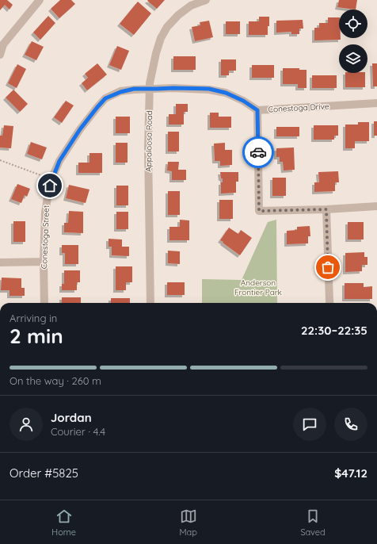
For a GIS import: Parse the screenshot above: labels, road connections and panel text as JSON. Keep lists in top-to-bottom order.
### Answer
{
  "streets": {
    "street": ["Conestoga Drive", "Appaloosa Road", "Conestoga Street"]
  },
  "crossings": [
    ["Conestoga Drive", "Appaloosa Road"],
    ["Conestoga Drive", "Conestoga Street"],
    ["Appaloosa Road", "Conestoga Street"]
  ],
  "parks": ["Anderson Frontier Park"],
  "page": {
    "heading": ["2 min", "Arriving in", "22:30–22:35"],
    "panel": [
      "Jordan",
      "Courier · 4.4",
      "Order #5825",
      "$47.12"
    ],
    "bar": "On the way · 260 m",
    "tabs": ["Home", "Map", "Saved"]
  }
}
